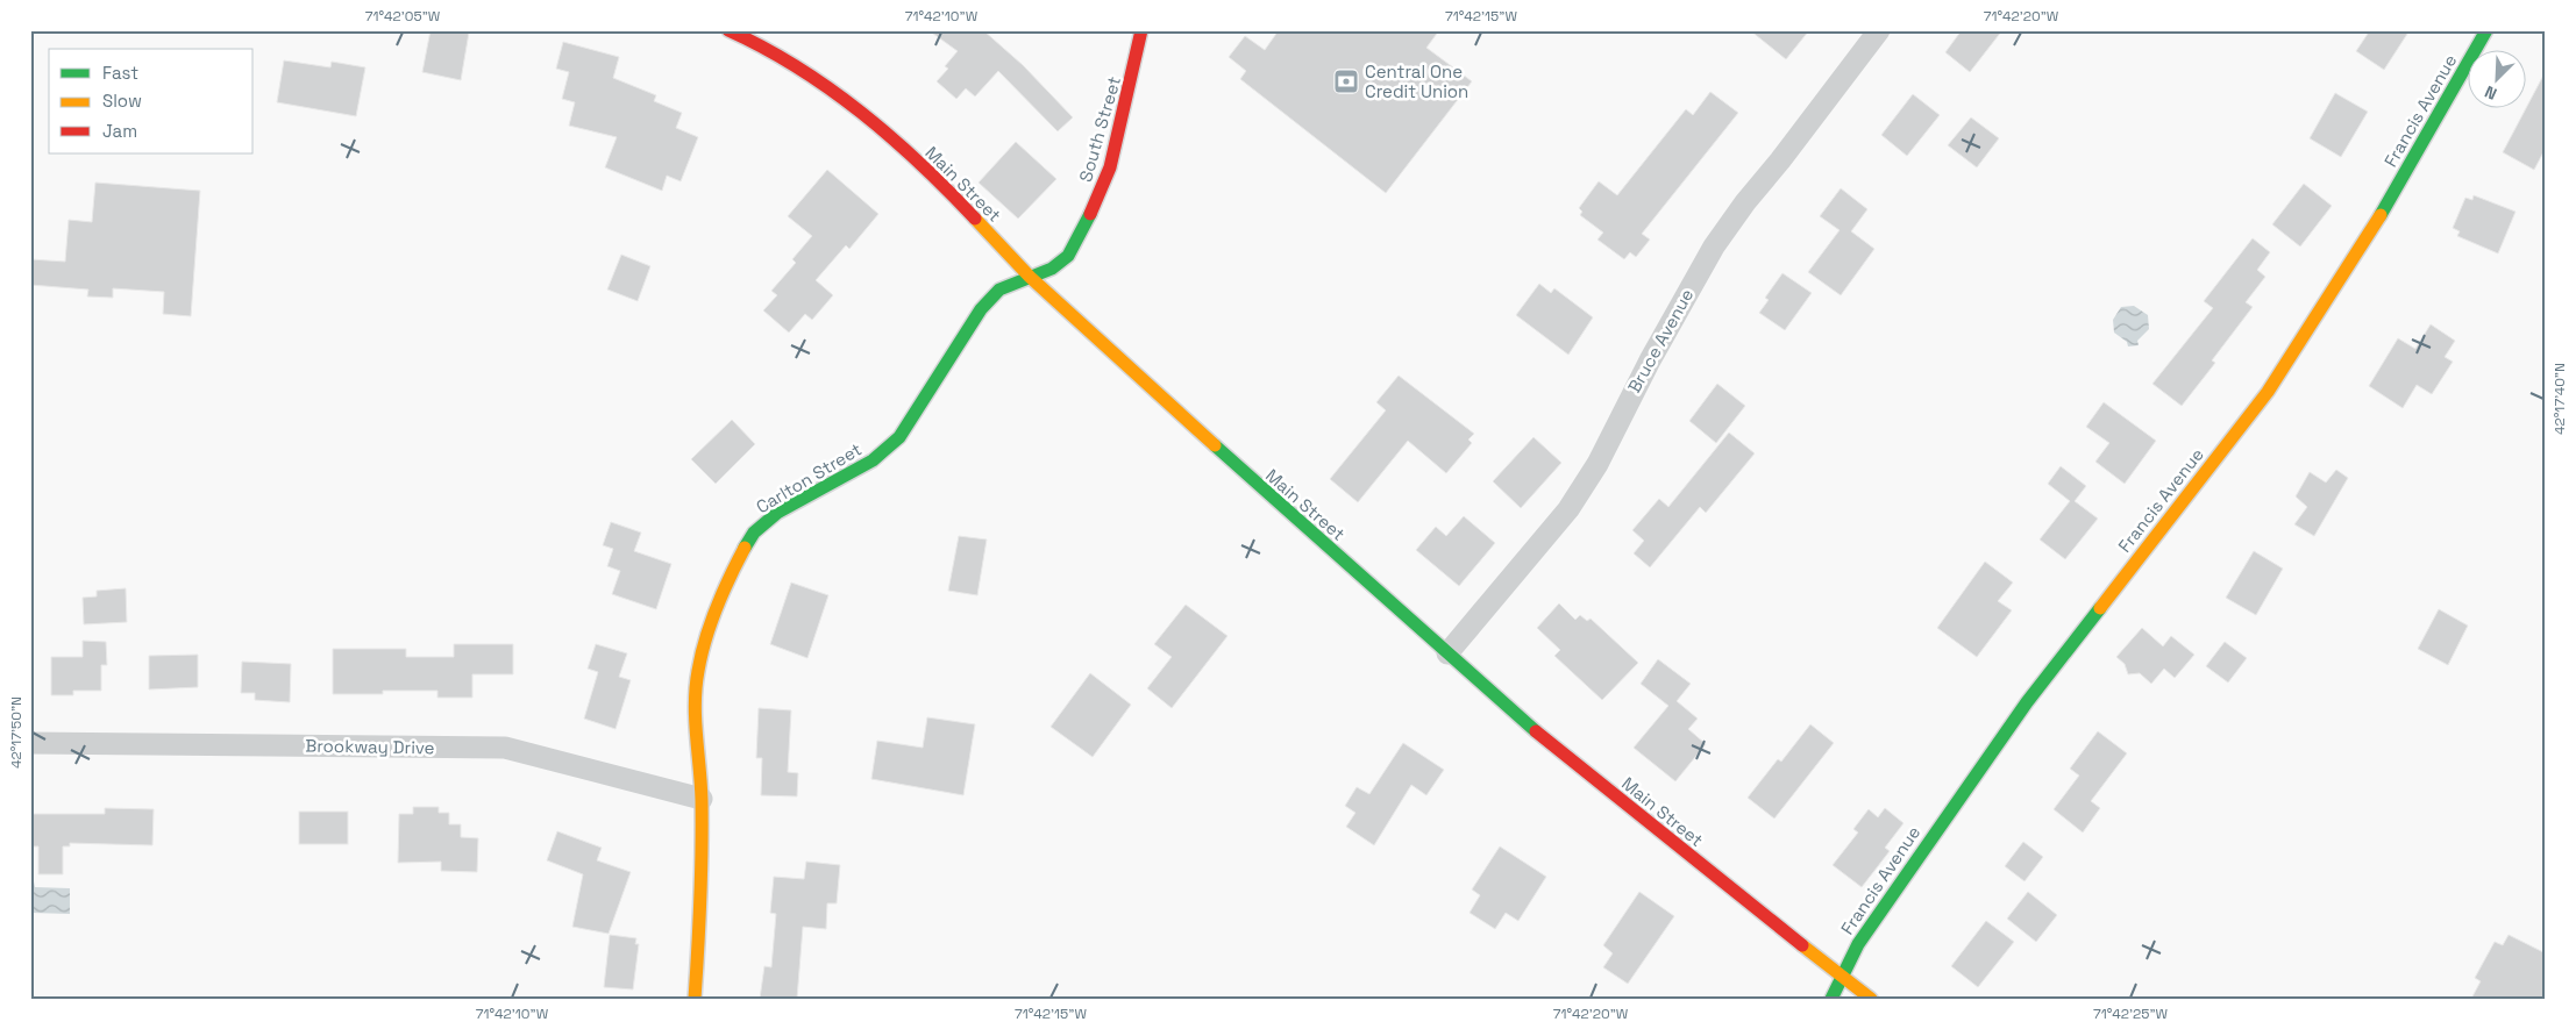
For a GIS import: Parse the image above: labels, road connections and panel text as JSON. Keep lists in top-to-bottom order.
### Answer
{
  "streets": {
    "street": [
      "Francis Avenue",
      "South Street",
      "Main Street",
      "Bruce Avenue",
      "Carlton Street",
      "Brookway Drive"
    ]
  },
  "crossings": [
    ["Francis Avenue", "Main Street"],
    ["South Street", "Main Street"],
    ["South Street", "Carlton Street"],
    ["Main Street", "Bruce Avenue"],
    ["Main Street", "Carlton Street"],
    ["Carlton Street", "Brookway Drive"]
  ],
  "places": {
    "bank": ["Central One Credit Union"]
  },
  "legend": ["Fast", "Slow", "Jam"],
  "north": "bottom left",
  "coordinates": [
    "71°42'05\"W",
    "71°42'10\"W",
    "71°42'15\"W",
    "71°42'20\"W",
    "42°17'40\"N",
    "42°17'50\"N",
    "71°42'25\"W"
  ]
}
